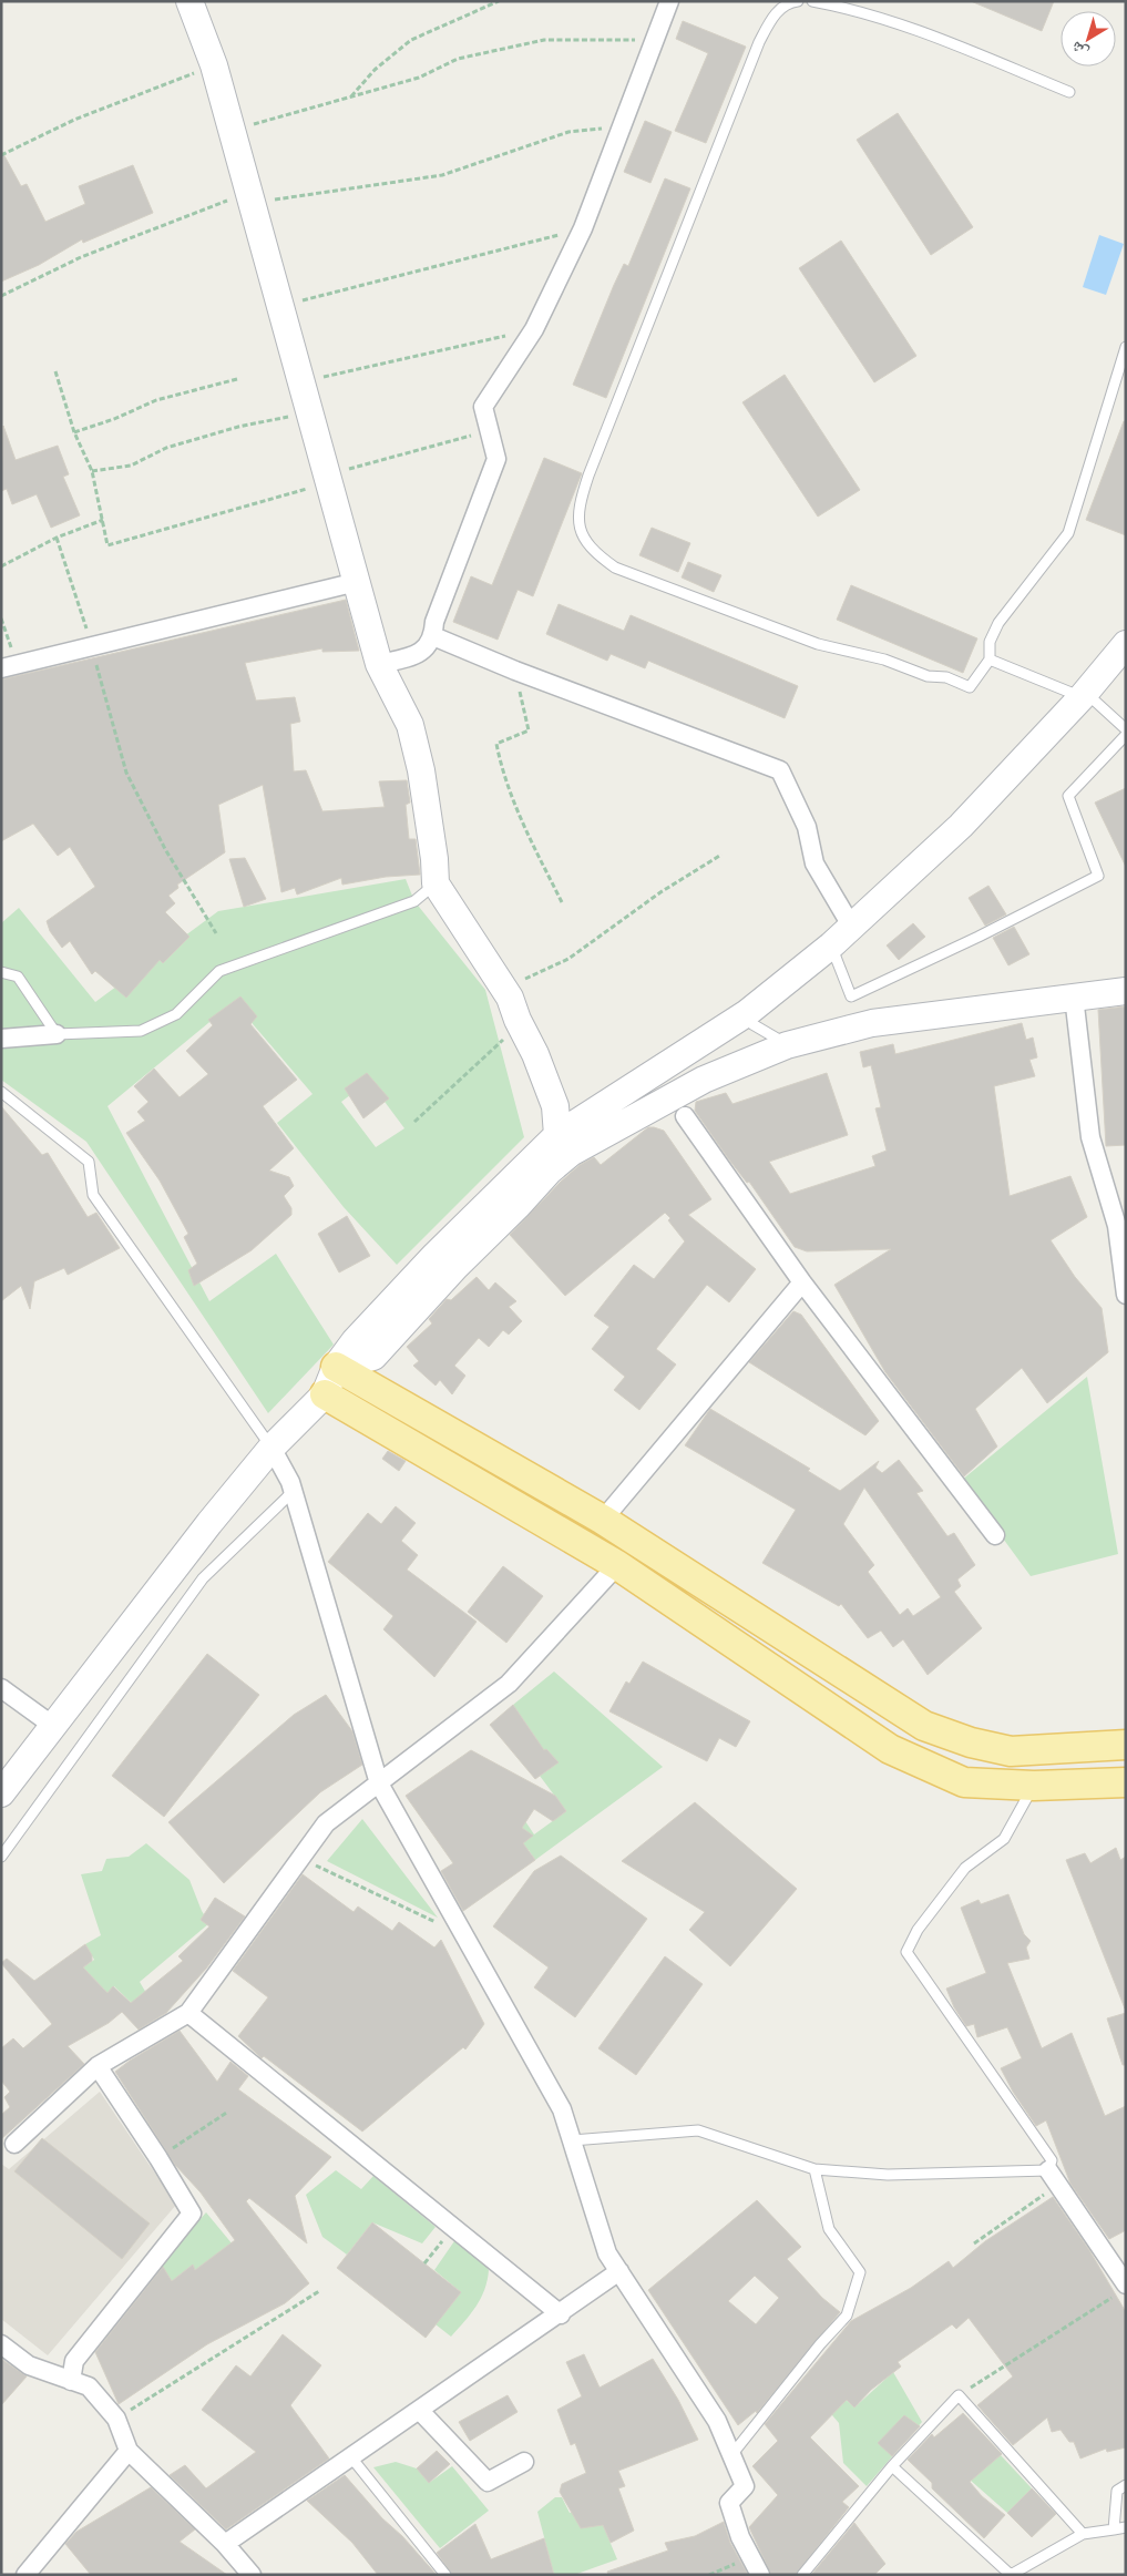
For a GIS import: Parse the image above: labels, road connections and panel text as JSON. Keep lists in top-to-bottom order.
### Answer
{
  "north": "bottom left"
}
